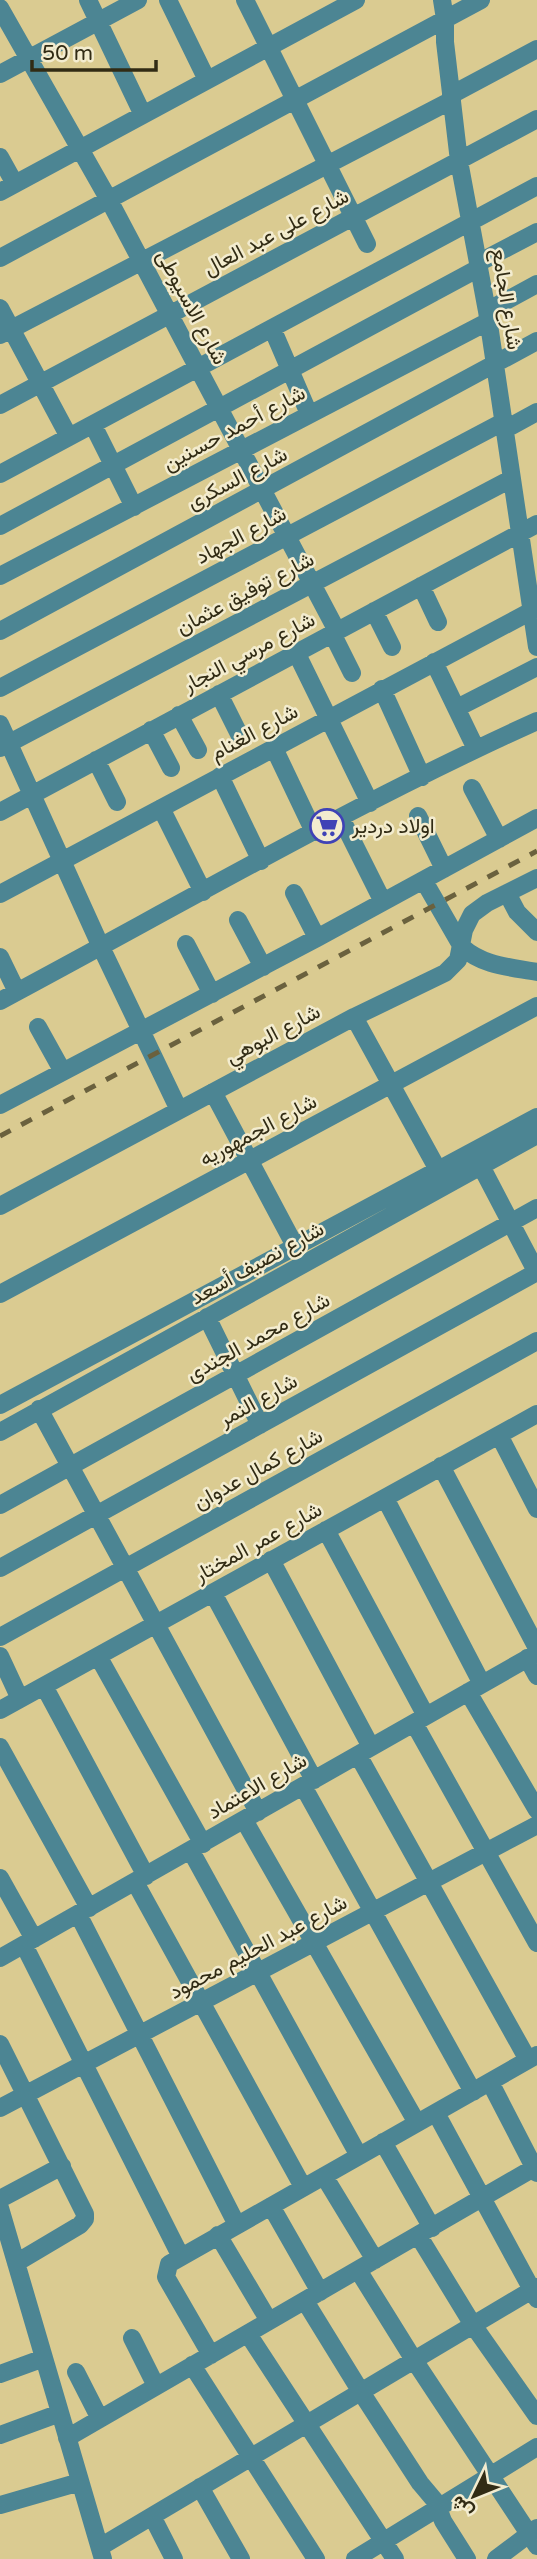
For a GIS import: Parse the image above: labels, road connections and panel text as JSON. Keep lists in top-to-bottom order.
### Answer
{
  "streets": {
    "street": [
      "شارع على عبد العال",
      "شارع الجامع",
      "شارع الاسيوطى",
      "شارع أحمد حسنين",
      "شارع السكرى",
      "شارع الجهاد",
      "شارع توفيق عثمان",
      "شارع مرسي النجار",
      "شارع الغنام",
      "شارع البوهي",
      "شارع الجمهوريه",
      "شارع نصيف أسعد",
      "شارع محمد الجندى",
      "شارع النمر",
      "شارع كمال عدوان",
      "شارع عمر المختار",
      "شارع الاعتماد",
      "شارع عبد الحليم محمود"
    ]
  },
  "crossings": [
    ["شارع على عبد العال", "شارع الجامع"],
    ["شارع على عبد العال", "شارع الاسيوطى"],
    ["شارع الجامع", "شارع أحمد حسنين"],
    ["شارع الجامع", "شارع السكرى"],
    ["شارع الجامع", "شارع الجهاد"],
    ["شارع الجامع", "شارع توفيق عثمان"],
    ["شارع الجامع", "شارع مرسي النجار"],
    ["شارع الجامع", "شارع الغنام"],
    ["شارع الاسيوطى", "شارع أحمد حسنين"],
    ["شارع الاسيوطى", "شارع السكرى"],
    ["شارع الاسيوطى", "شارع الجهاد"],
    ["شارع الاسيوطى", "شارع توفيق عثمان"],
    ["شارع الاسيوطى", "شارع مرسي النجار"]
  ],
  "places": {
    "supermarket": ["اولاد دردير"]
  },
  "scale_bar": "50 m",
  "north": "bottom left"
}
